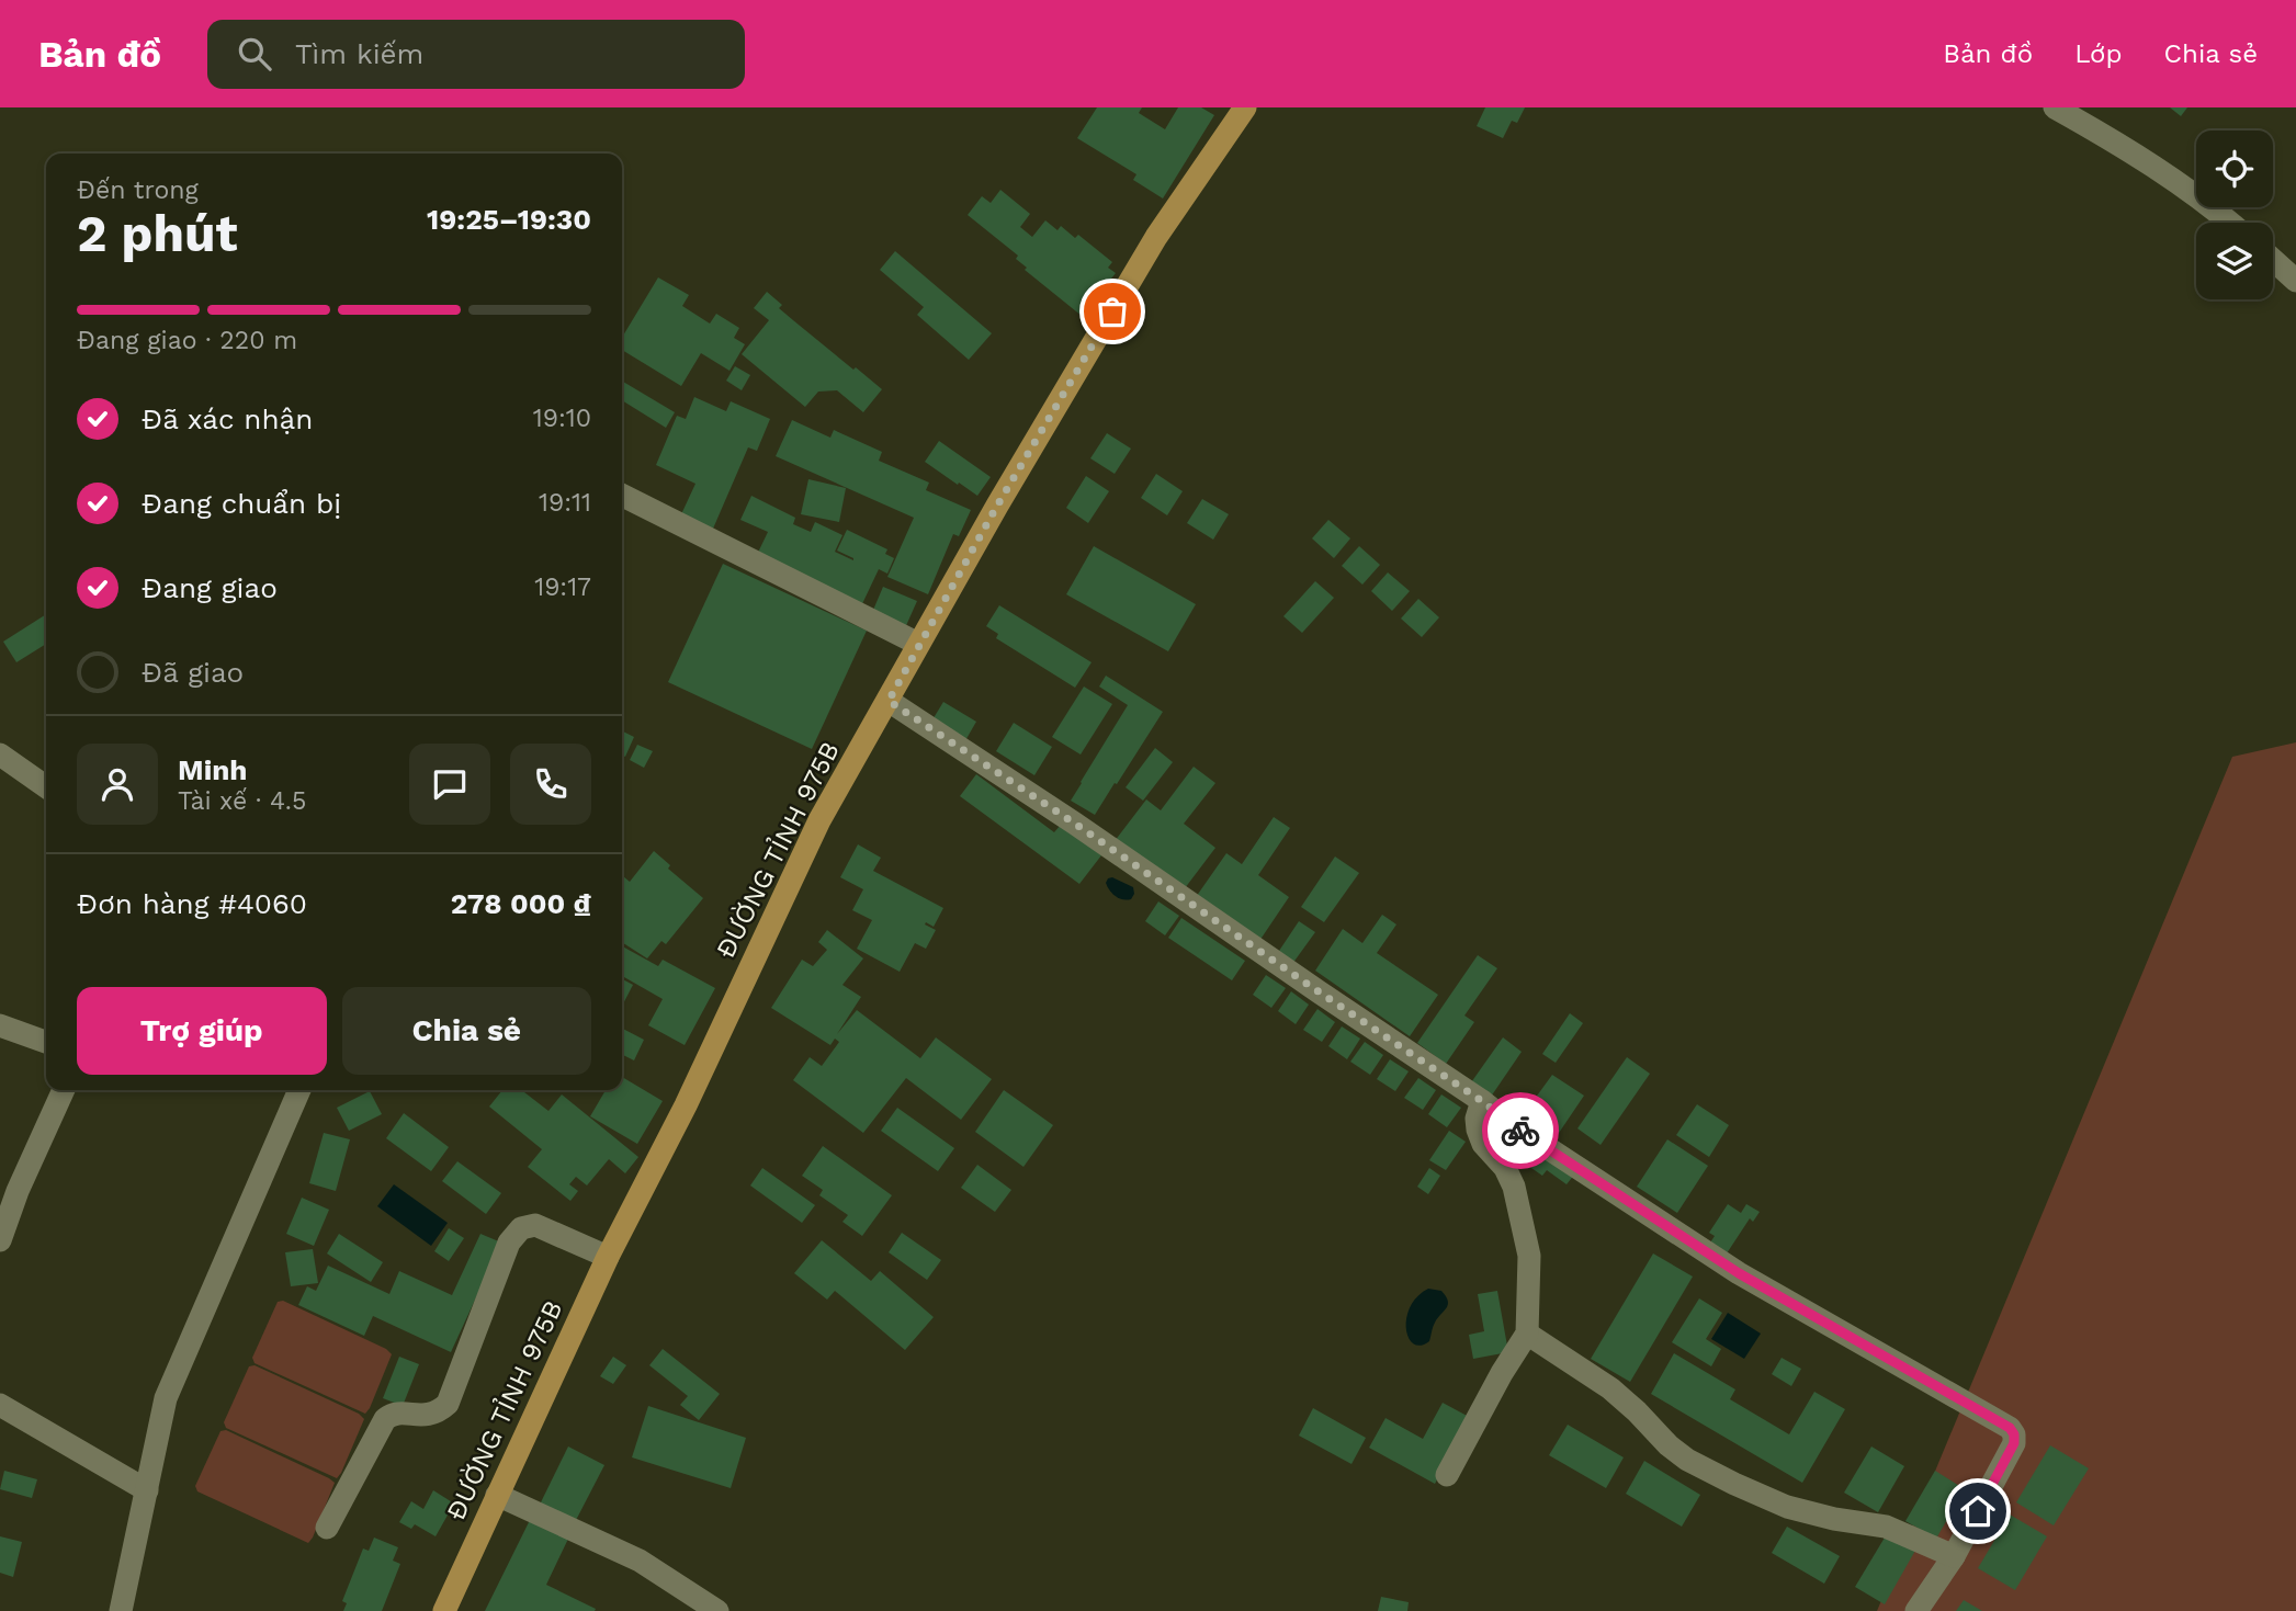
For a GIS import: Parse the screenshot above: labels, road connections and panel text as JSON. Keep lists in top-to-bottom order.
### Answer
{
  "streets": {
    "main road": ["ĐƯỜNG TỈNH 975B"]
  },
  "page": {
    "header": "Bản đồ",
    "search": "Tìm kiếm",
    "nav": ["Bản đồ", "Lớp", "Chia sẻ"],
    "heading": ["2 phút", "Đến trong", "19:25–19:30"],
    "panel": [
      "Minh",
      "Tài xế · 4.5",
      "Đơn hàng #4060",
      "278 000 ₫"
    ],
    "bar": "Đang giao · 220 m",
    "list": [
      ["Đã xác nhận", "19:10"],
      ["Đang chuẩn bị", "19:11"],
      ["Đang giao", "19:17"],
      "Đã giao"
    ],
    "buttons": ["Trợ giúp", "Chia sẻ"]
  }
}
